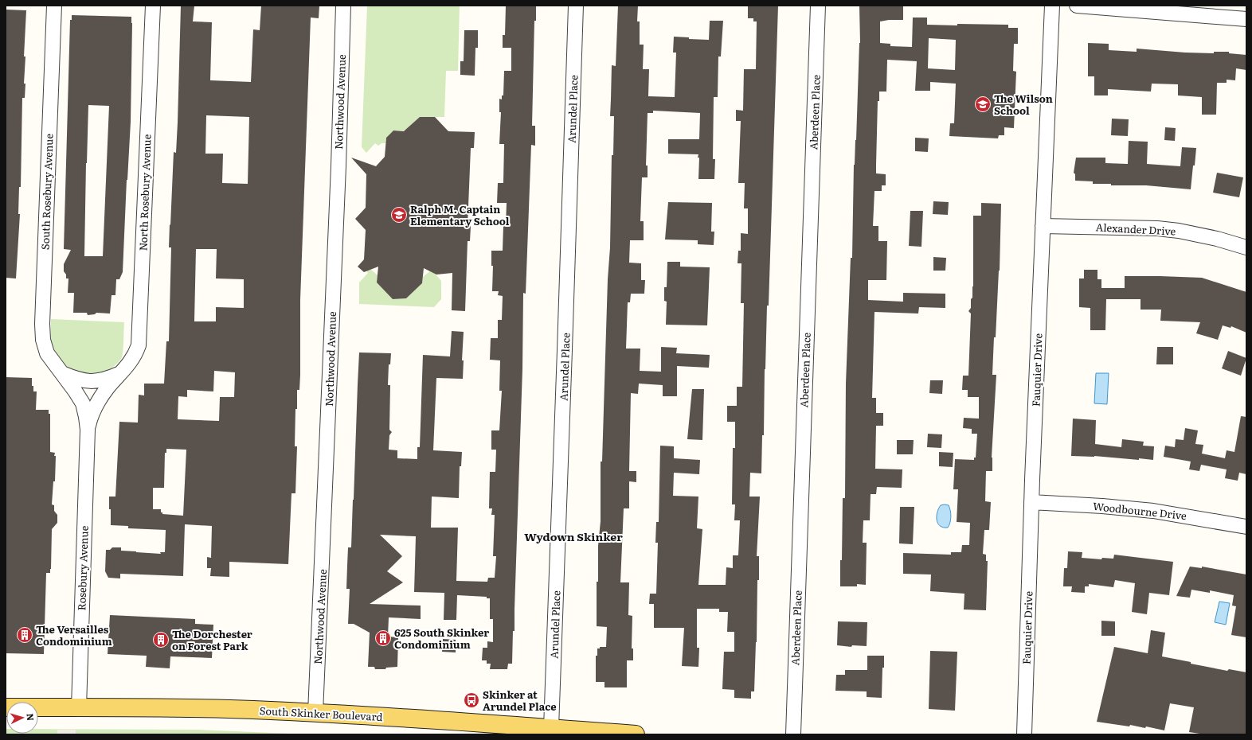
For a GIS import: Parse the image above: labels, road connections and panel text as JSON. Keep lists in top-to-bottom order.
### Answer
{
  "streets": {
    "main road": ["South Skinker Boulevard"],
    "street": [
      "Northwood Avenue",
      "Arundel Place",
      "Aberdeen Place",
      "South Rosebury Avenue",
      "North Rosebury Avenue",
      "Alexander Drive",
      "Fauquier Drive",
      "Woodbourne Drive",
      "Rosebury Avenue"
    ]
  },
  "crossings": [
    ["Northwood Avenue", "South Skinker Boulevard"],
    ["Arundel Place", "South Skinker Boulevard"],
    ["South Rosebury Avenue", "North Rosebury Avenue"],
    ["South Rosebury Avenue", "Rosebury Avenue"],
    ["North Rosebury Avenue", "Rosebury Avenue"],
    ["Alexander Drive", "Fauquier Drive"],
    ["Fauquier Drive", "Woodbourne Drive"],
    ["Rosebury Avenue", "South Skinker Boulevard"]
  ],
  "districts": ["Wydown Skinker"],
  "places": {
    "school or university": ["The Wilson School", "Ralph M. Captain Elementary School"],
    "building": ["The Versailles Condominium", "625 South Skinker Condominium", "The Dorchester on Forest Park"],
    "bus stop": ["Skinker at Arundel Place"]
  },
  "north": "right"
}
